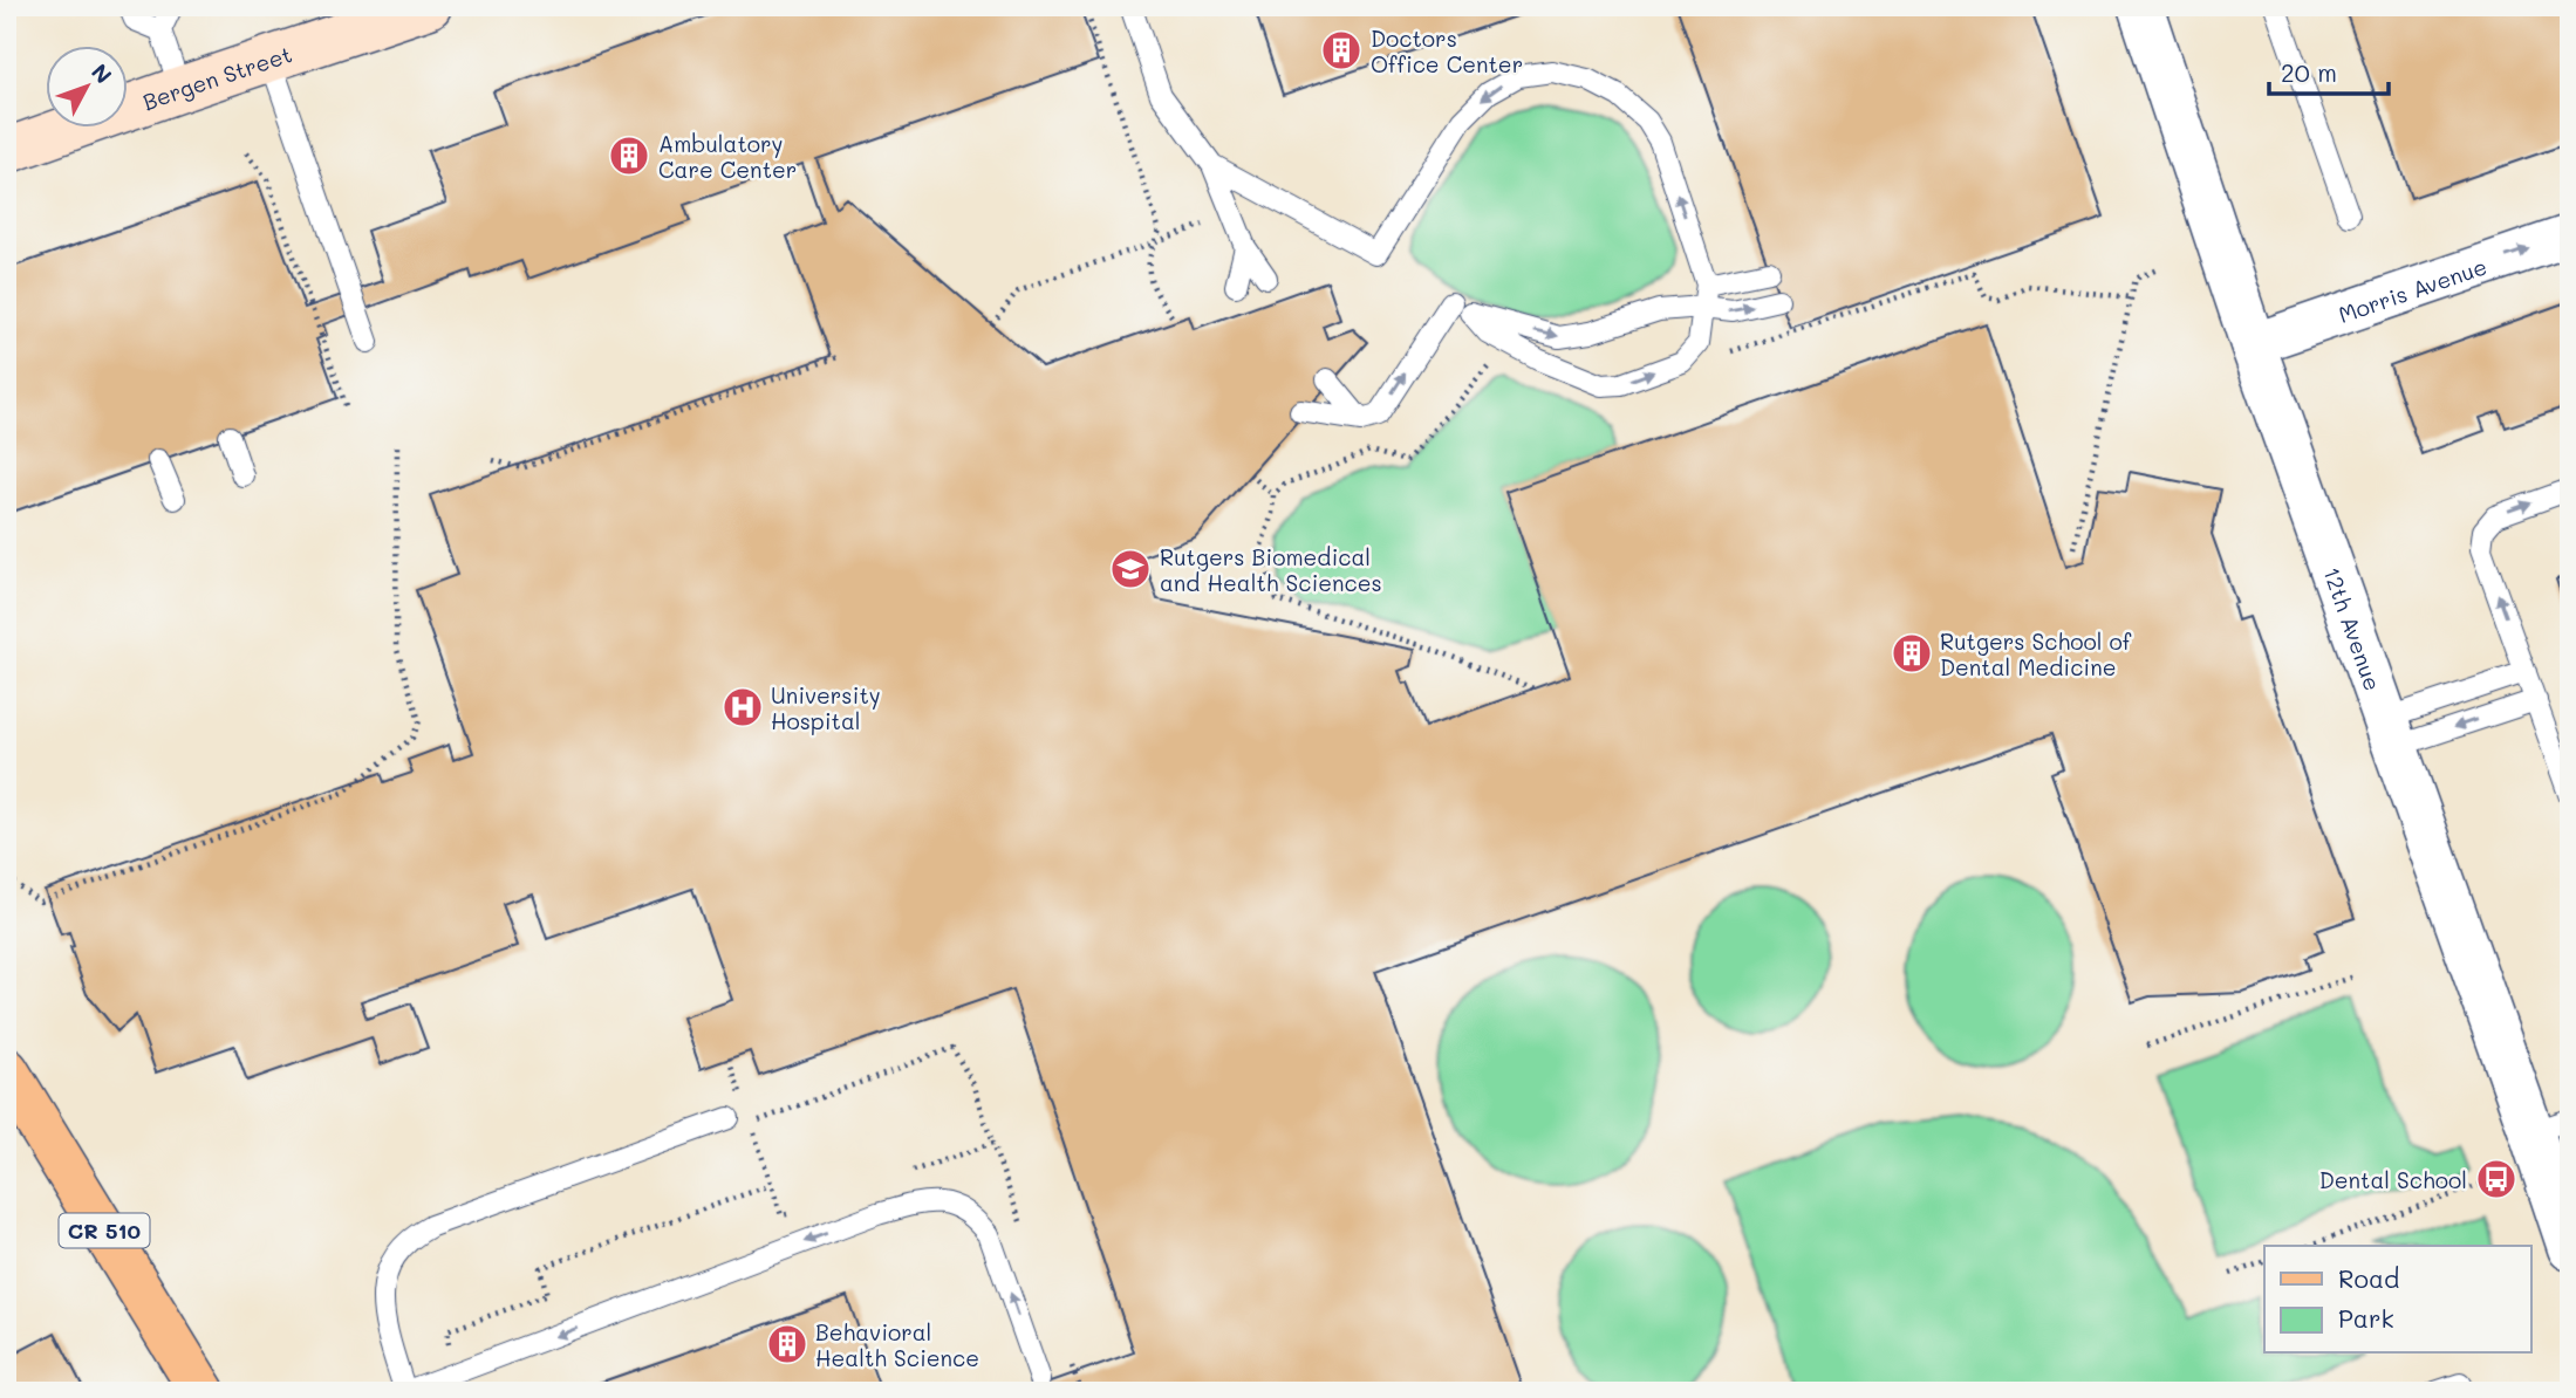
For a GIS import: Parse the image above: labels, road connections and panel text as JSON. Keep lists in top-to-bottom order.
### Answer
{
  "streets": {
    "main road": ["Bergen Street", "CR 510"],
    "street": ["Morris Avenue", "12th Avenue"]
  },
  "crossings": [
    ["Morris Avenue", "12th Avenue"]
  ],
  "one_way": ["Morris Avenue"],
  "places": {
    "building": [
      "Doctors Office Center",
      "Ambulatory Care Center",
      "Rutgers School of Dental Medicine",
      "Behavioral Health Science"
    ],
    "school or university": ["Rutgers Biomedical and Health Sciences"],
    "hospital": ["University Hospital"],
    "bus stop": ["Dental School"]
  },
  "legend": ["Road", "Park"],
  "scale_bar": "20 m",
  "north": "top right"
}
